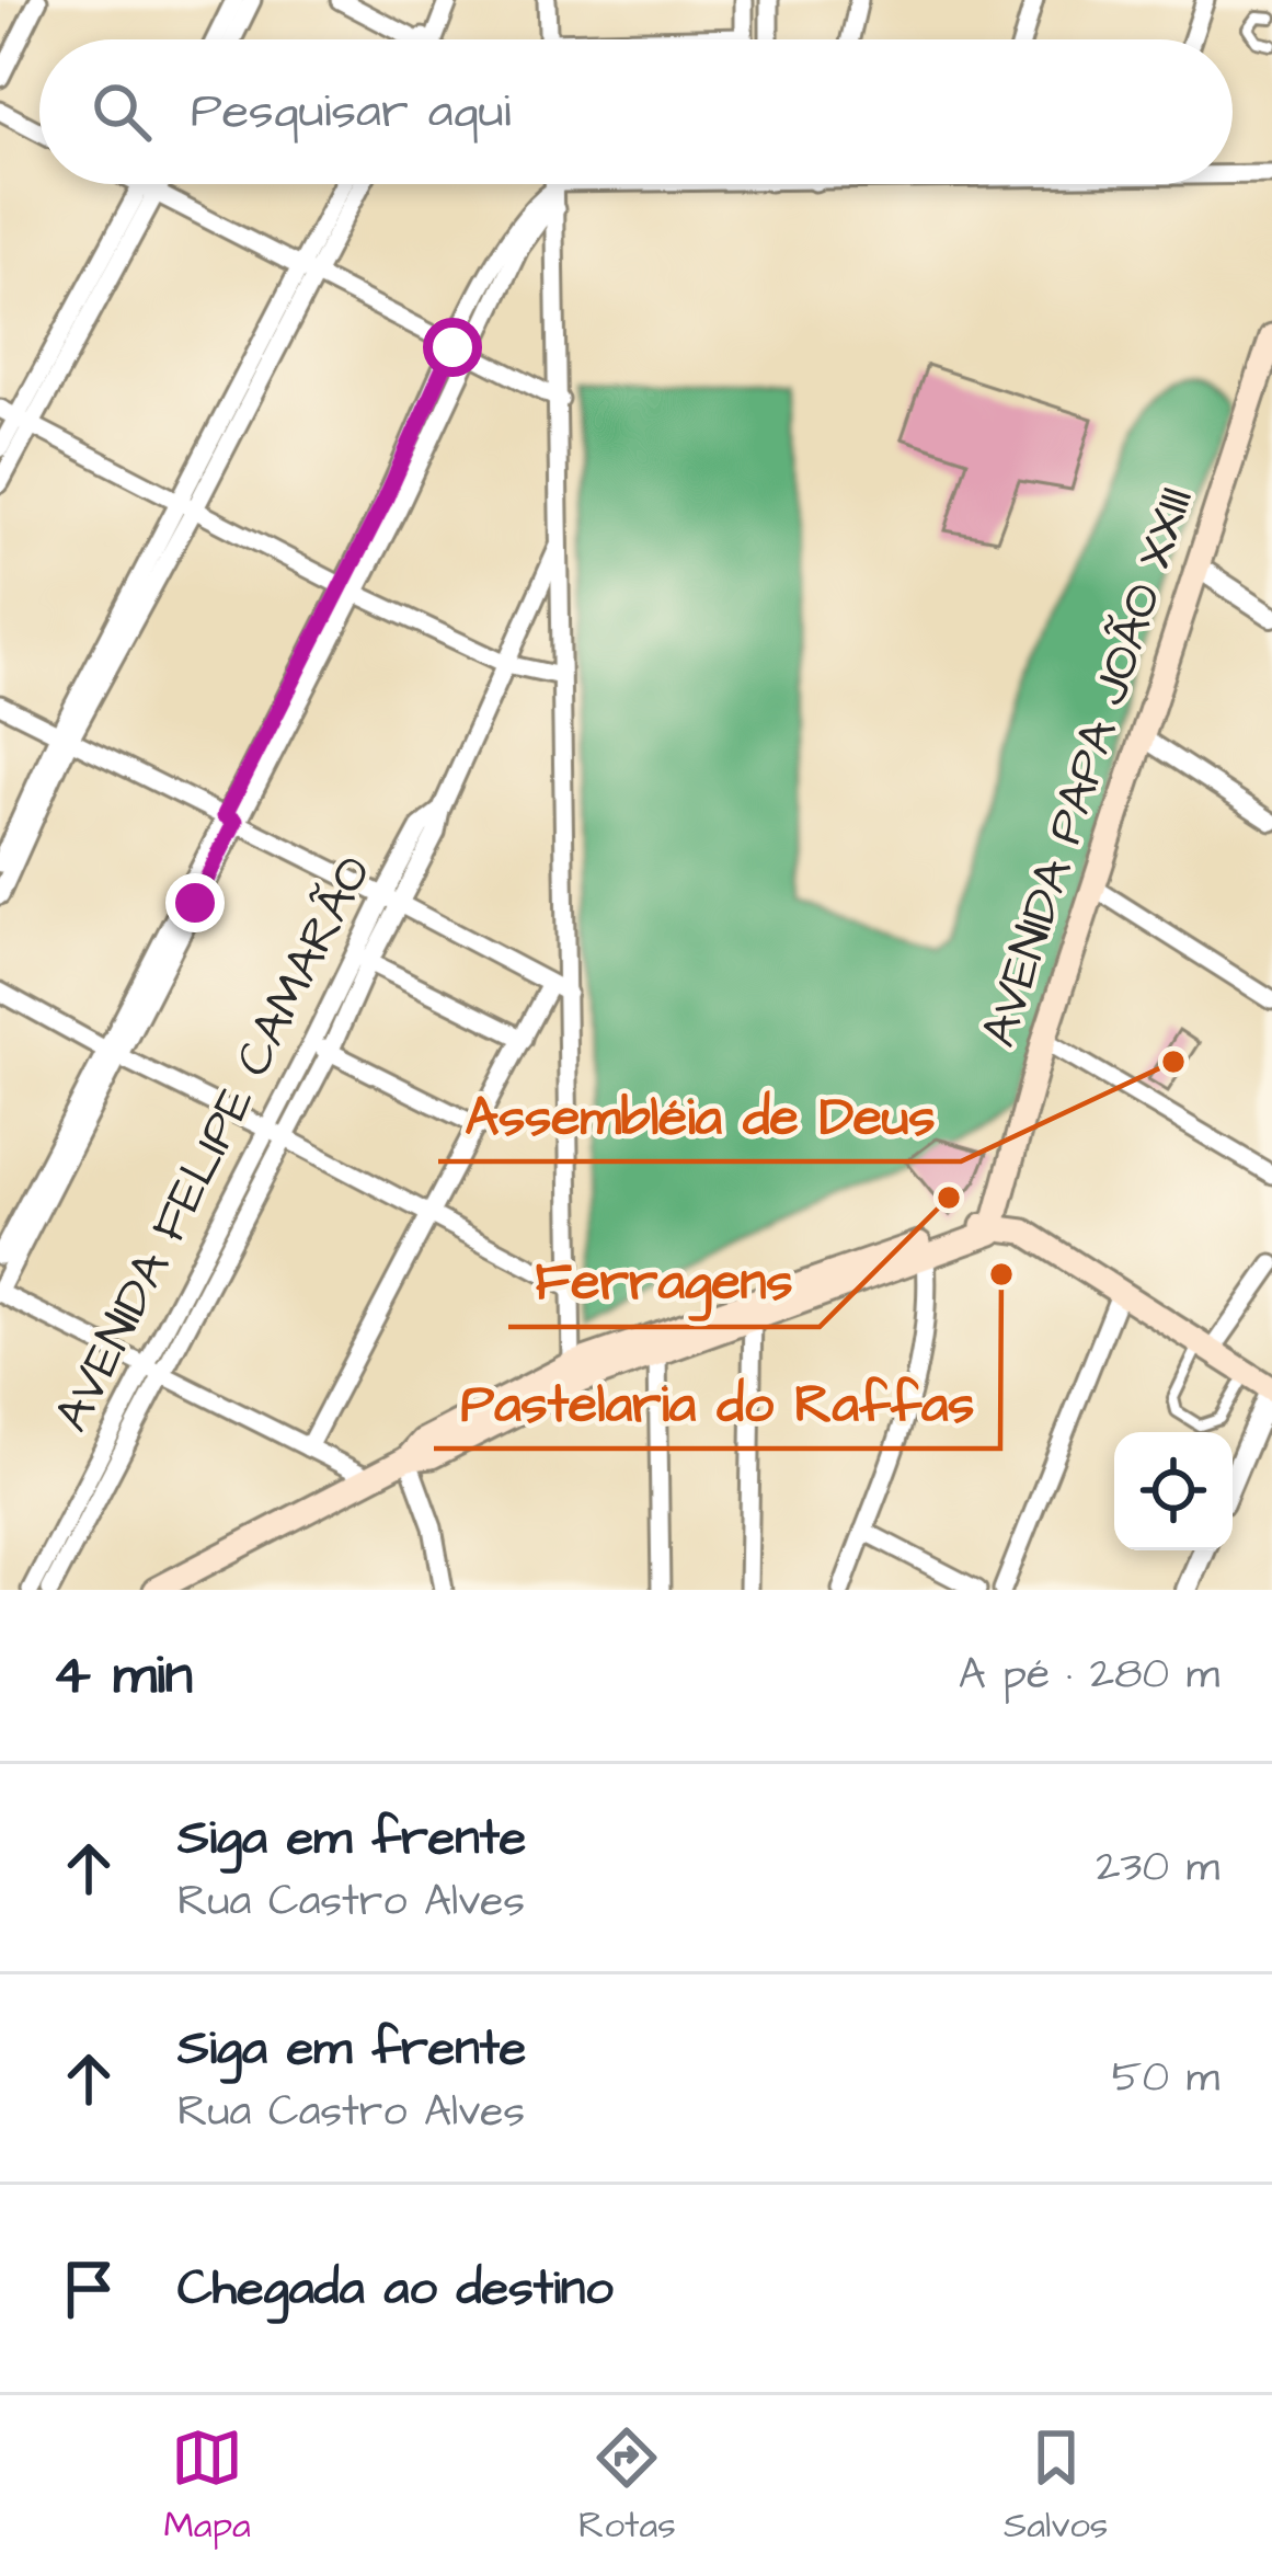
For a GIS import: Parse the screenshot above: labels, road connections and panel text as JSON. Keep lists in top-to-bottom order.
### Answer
{
  "streets": {
    "main road": ["AVENIDA PAPA JOÃO XXIII"],
    "street": ["AVENIDA FELIPE CAMARÃO"]
  },
  "places": ["Assembléia de Deus", "Ferragens", "Pastelaria do Raffas"],
  "page": {
    "search": "Pesquisar aqui",
    "heading": ["4 min", "A pé · 280 m"],
    "list": [
      ["Siga em frente", "Rua Castro Alves", "230 m"],
      ["Siga em frente", "Rua Castro Alves", "50 m"],
      "Chegada ao destino"
    ],
    "nav": ["Mapa", "Rotas", "Salvos"]
  }
}
